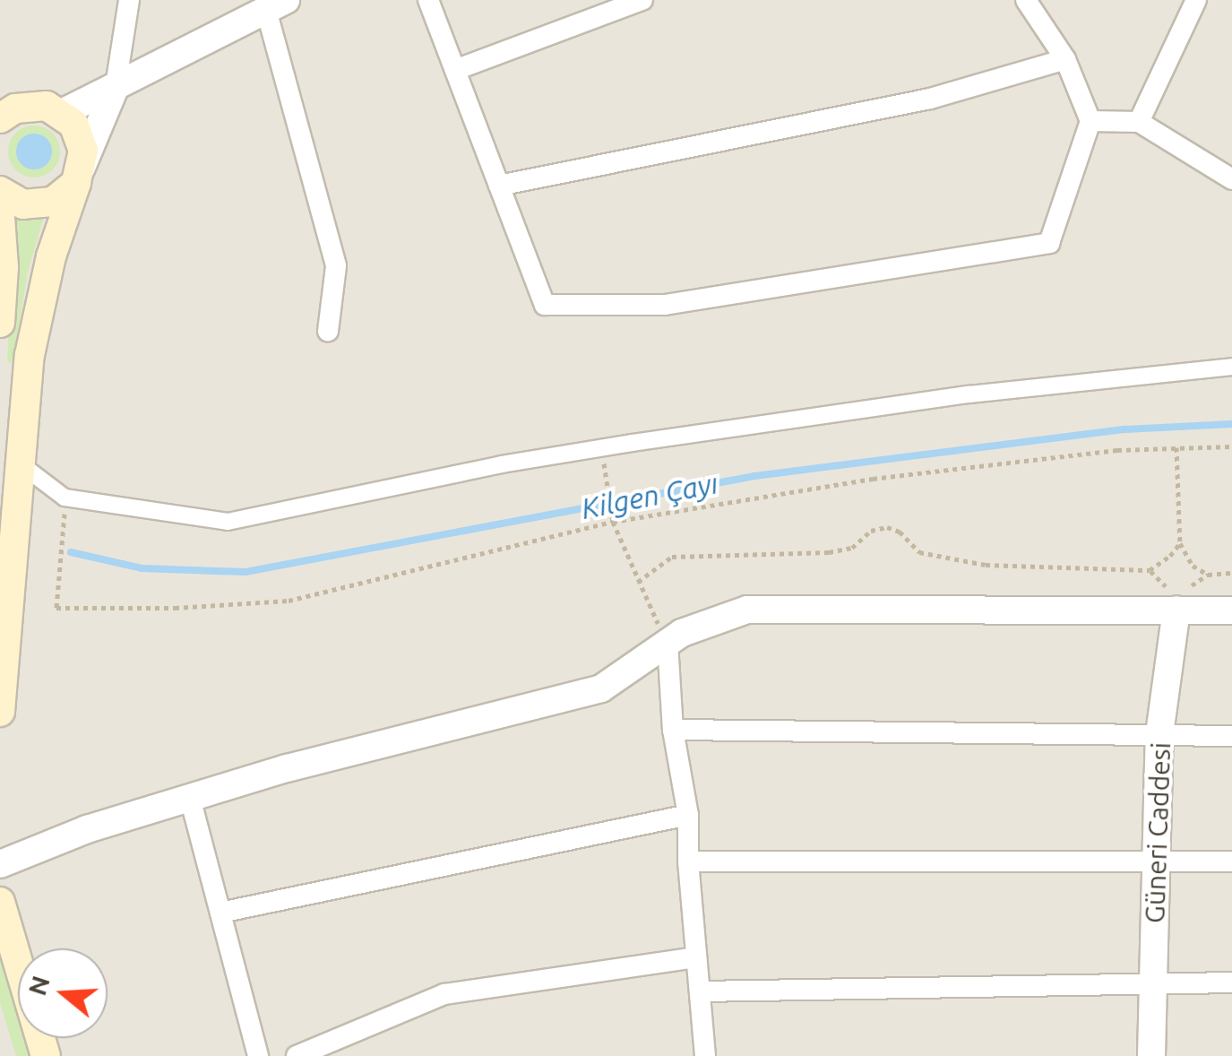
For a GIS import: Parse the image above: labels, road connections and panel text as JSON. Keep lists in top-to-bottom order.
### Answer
{
  "streets": {
    "street": ["Güneri Caddesi"]
  },
  "water": ["Kilgen Çayı"],
  "north": "left"
}
